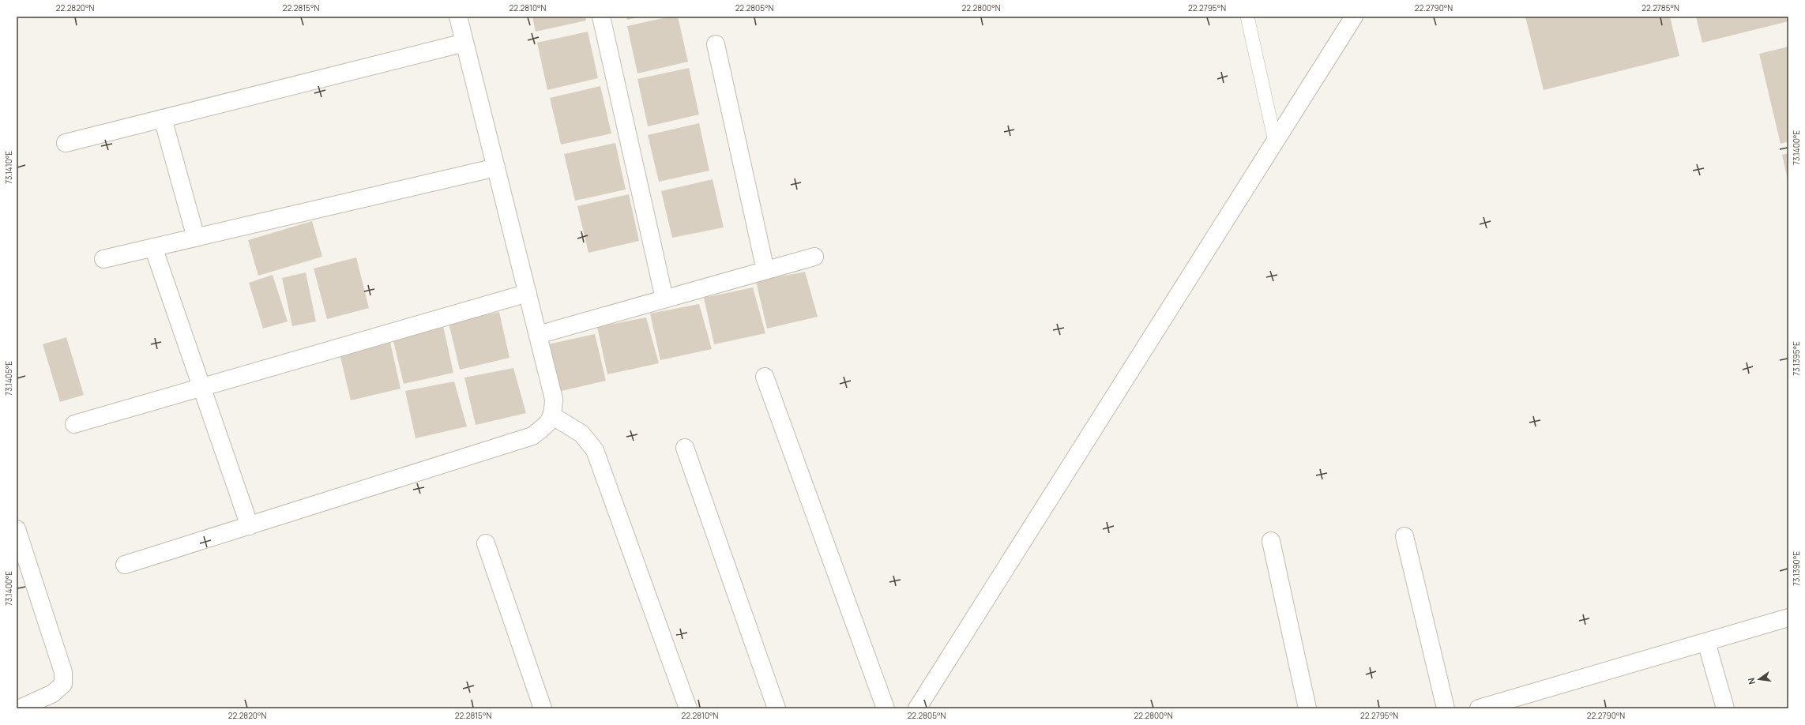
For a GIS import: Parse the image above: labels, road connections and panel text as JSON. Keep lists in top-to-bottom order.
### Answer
{
  "north": "left",
  "coordinates": [
    "22.2820°N",
    "22.2815°N",
    "22.2810°N",
    "22.2805°N",
    "22.2800°N",
    "22.2795°N",
    "22.2790°N",
    "22.2785°N",
    "73.1400°E",
    "73.1410°E",
    "73.1395°E",
    "73.1405°E",
    "73.1390°E"
  ]
}
